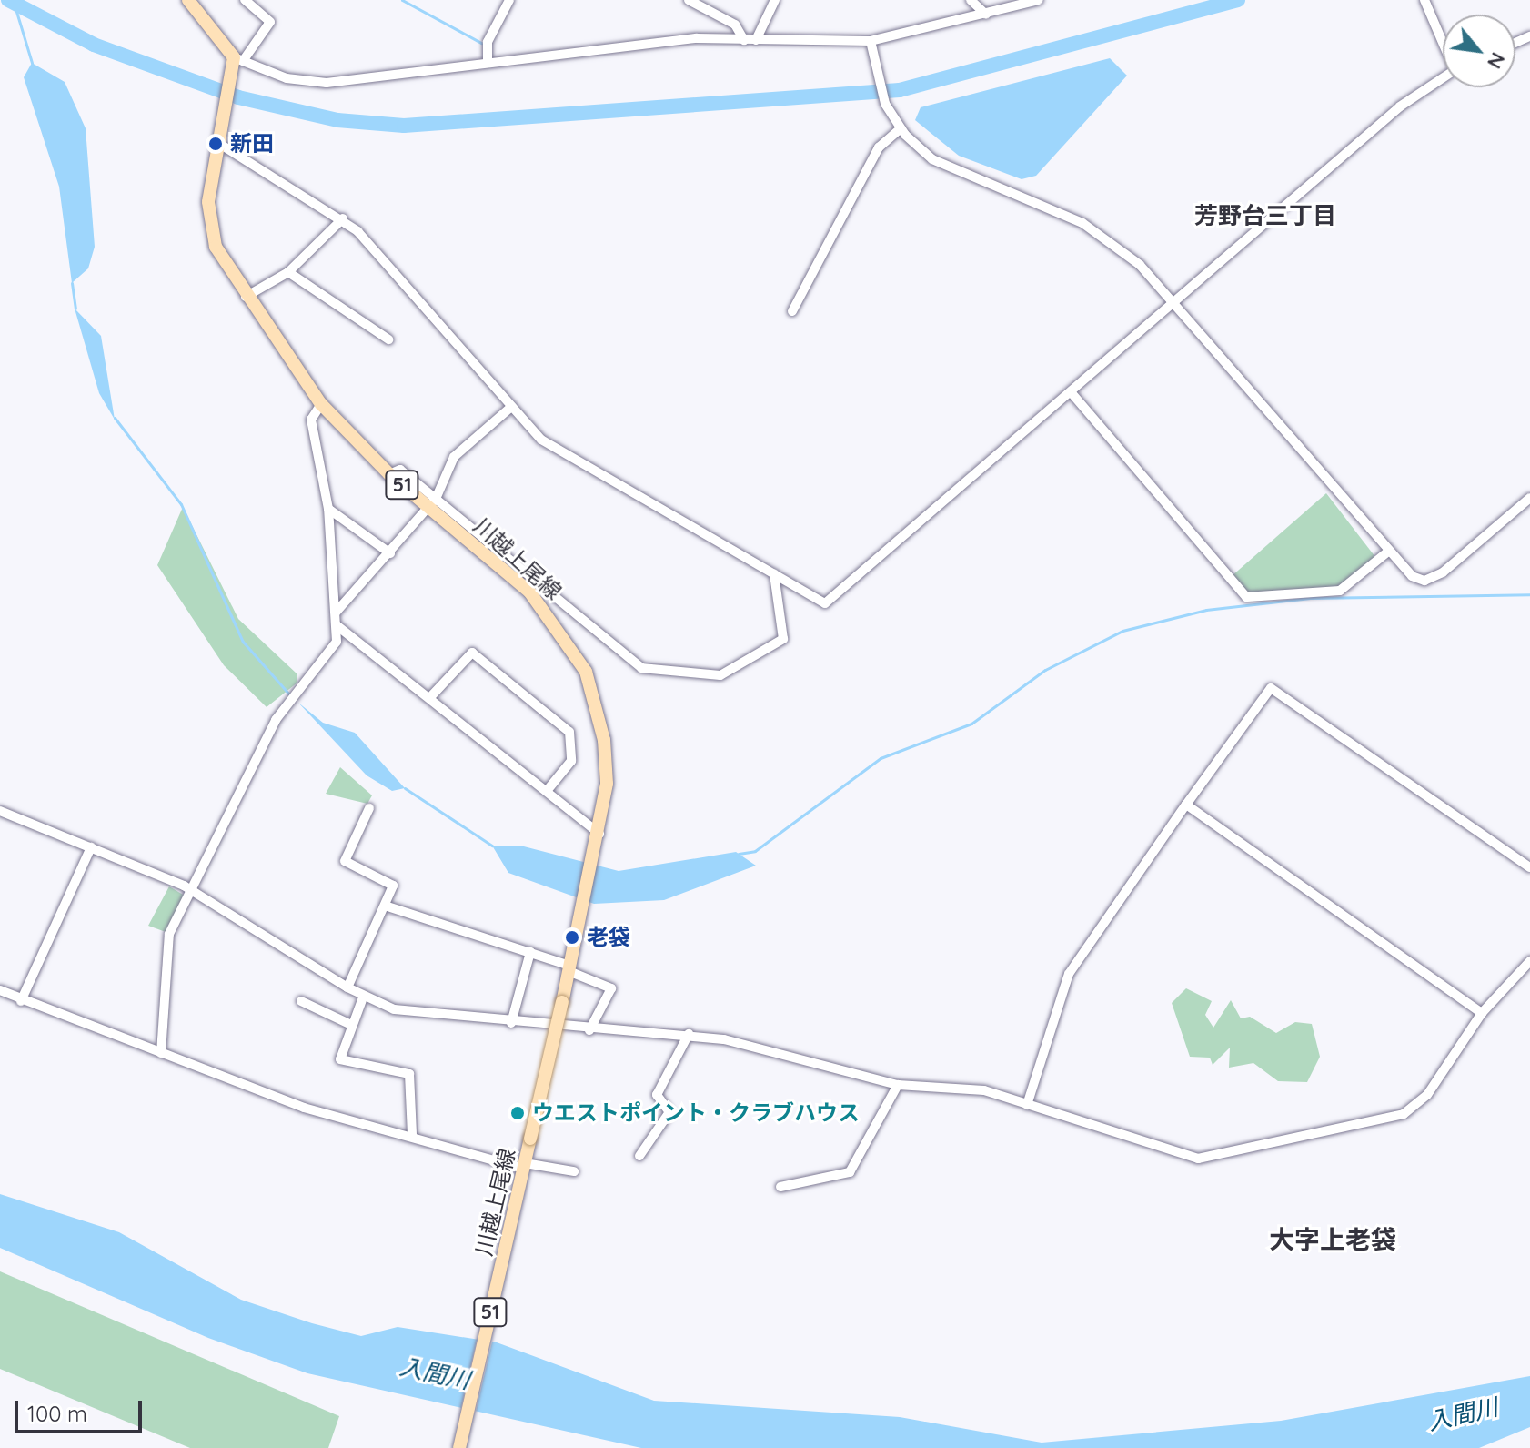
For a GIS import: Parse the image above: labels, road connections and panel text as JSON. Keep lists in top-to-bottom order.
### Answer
{
  "streets": {
    "main road": ["51", "川越上尾線"]
  },
  "districts": ["芳野台三丁目", "大字上老袋"],
  "water": ["入間川"],
  "places": ["新田", "老袋", "ウエストポイント・クラブハウス"],
  "scale_bar": "100 m",
  "north": "bottom right"
}
